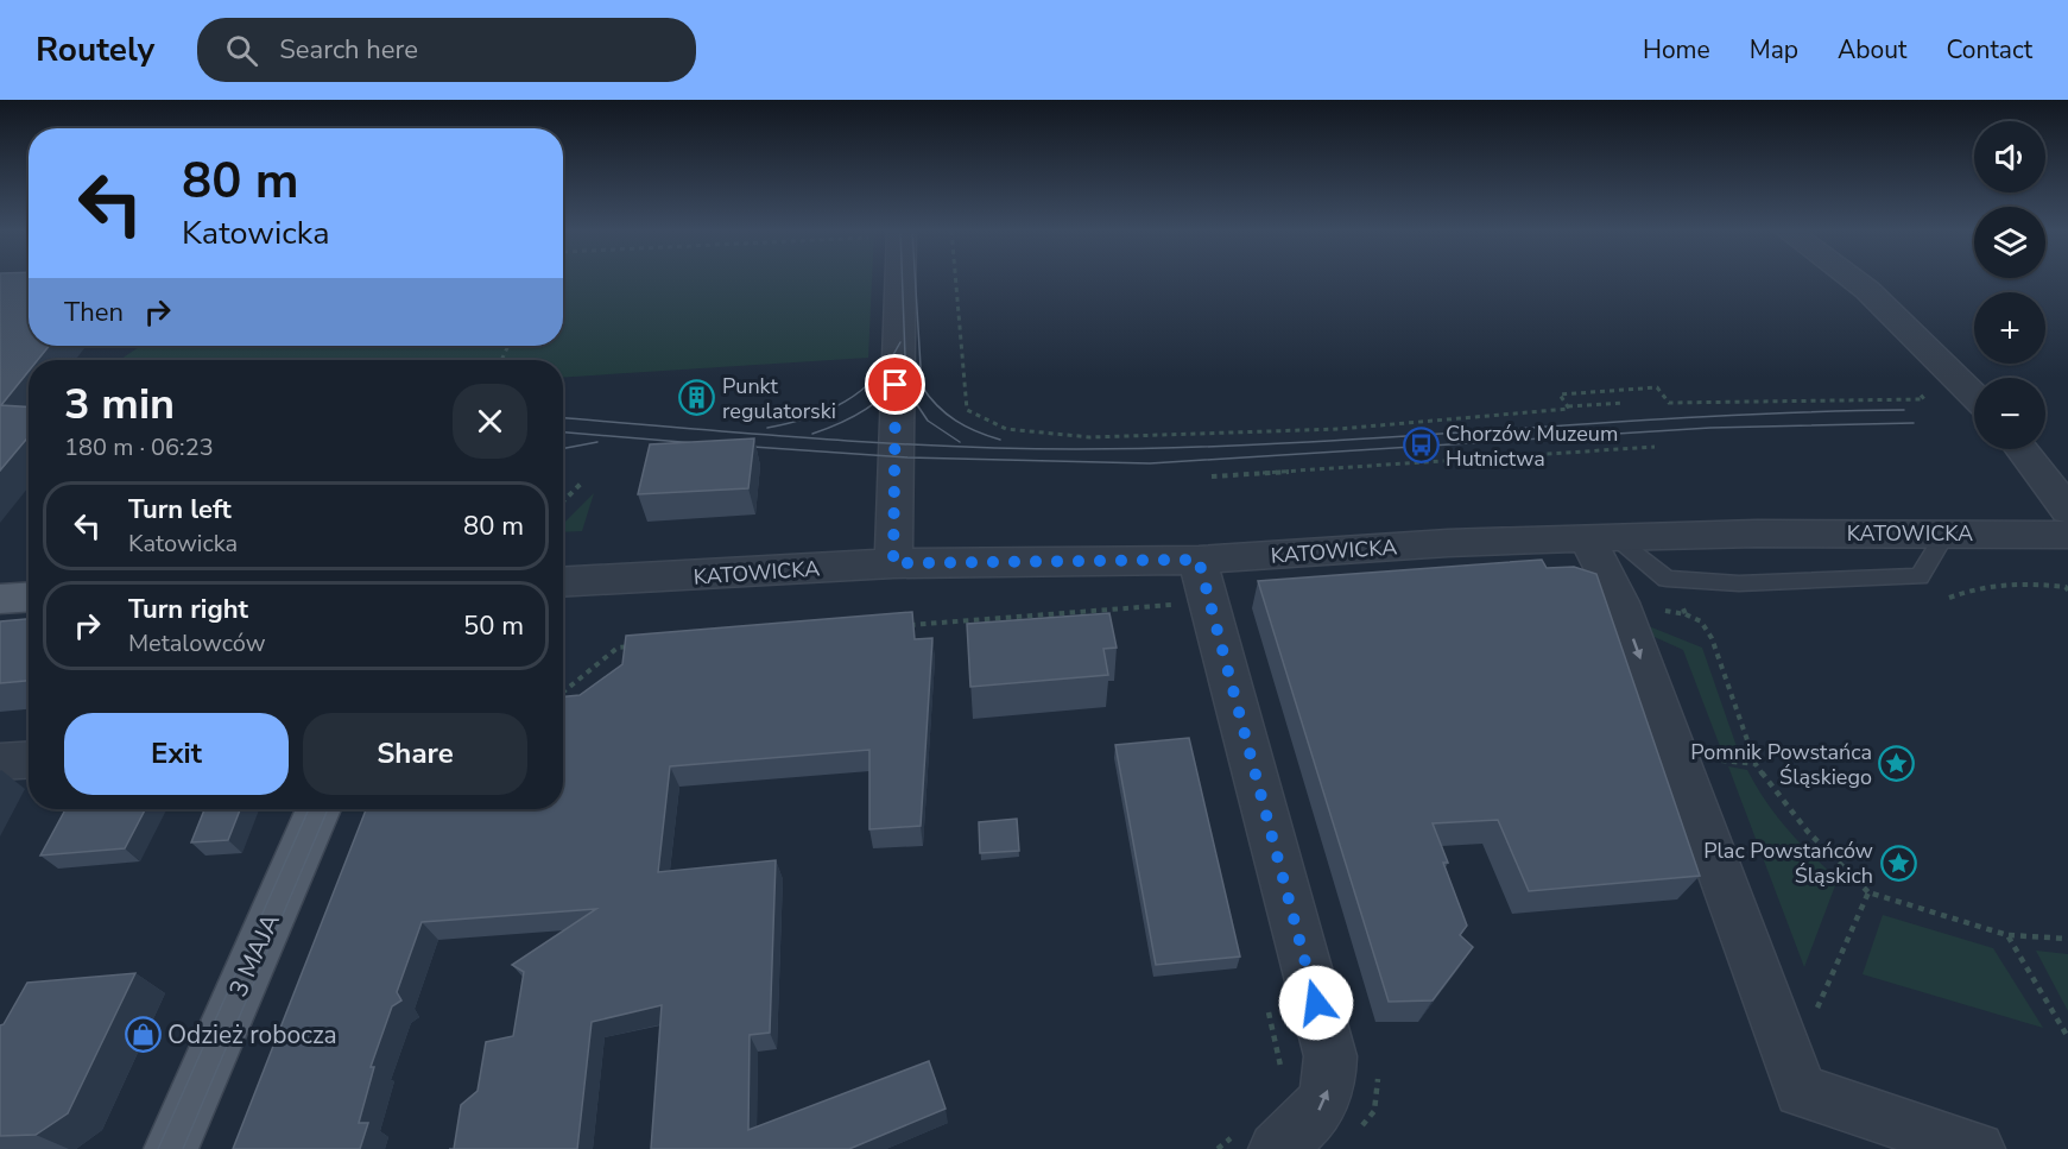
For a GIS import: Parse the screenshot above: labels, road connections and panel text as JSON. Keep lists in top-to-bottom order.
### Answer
{
  "streets": {
    "main road": ["3 MAJA"],
    "street": ["KATOWICKA"]
  },
  "places": {
    "building": ["Punkt regulatorski"],
    "bus stop": ["Chorzów Muzeum Hutnictwa"],
    "place": ["Pomnik Powstańca Śląskiego", "Plac Powstańców Śląskich"],
    "shop": ["Odzież robocza"]
  },
  "page": {
    "header": "Routely",
    "search": "Search here",
    "nav": [
      "Home",
      "Map",
      "About",
      "Contact"
    ],
    "map_buttons": ["+", "−"],
    "turn": ["80 m", "Katowicka"],
    "then": "Then",
    "heading": ["3 min", "180 m · 06:23"],
    "list": [
      {
        "name": "Turn left",
        "note": "Katowicka",
        "value": "80 m"
      },
      {
        "name": "Turn right",
        "note": "Metalowców",
        "value": "50 m"
      }
    ],
    "buttons": ["Exit", "Share"]
  }
}
